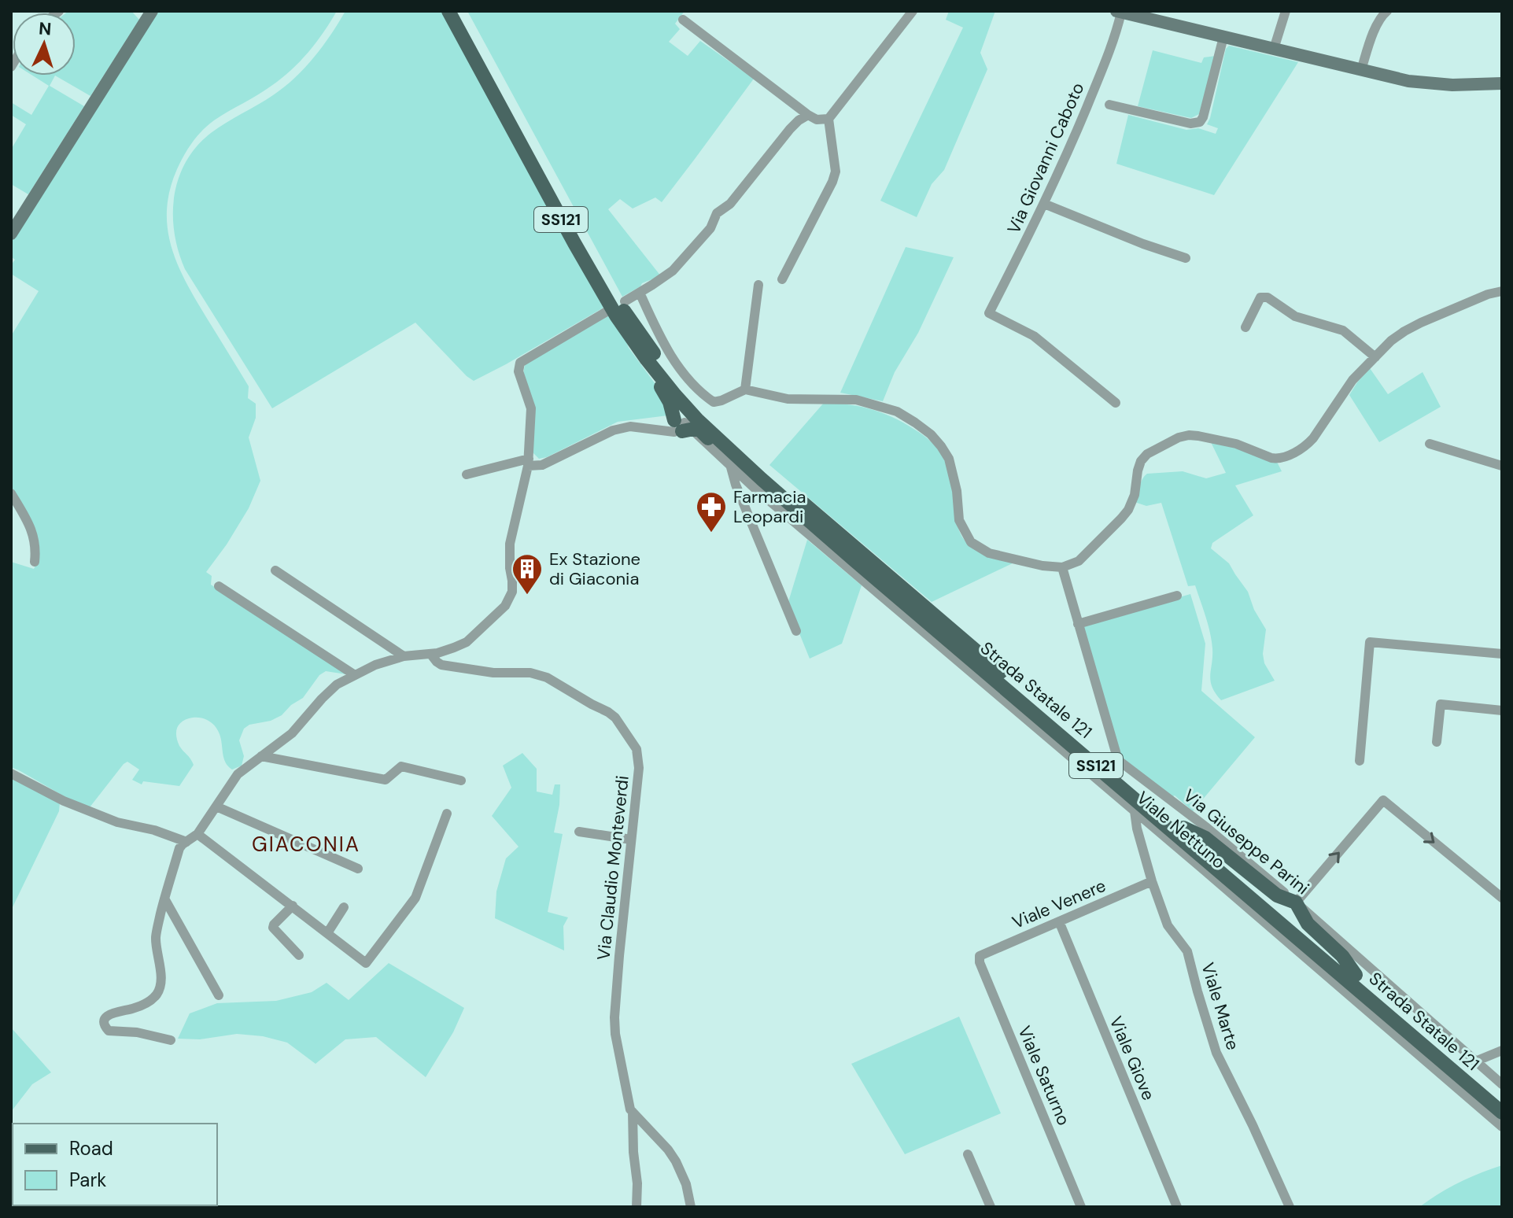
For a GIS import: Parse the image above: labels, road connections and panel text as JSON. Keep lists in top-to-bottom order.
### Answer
{
  "streets": {
    "main road": ["SS121", "Strada Statale 121"],
    "street": [
      "Via Giovanni Caboto",
      "Viale Nettuno",
      "Via Giuseppe Parini",
      "Via Claudio Monteverdi",
      "Viale Venere",
      "Viale Marte",
      "Viale Giove",
      "Viale Saturno"
    ]
  },
  "crossings": [
    ["SS121", "Strada Statale 121"],
    ["SS121", "Viale Nettuno"],
    ["Strada Statale 121", "Viale Nettuno"],
    ["Viale Nettuno", "Viale Marte"],
    ["Viale Venere", "Viale Marte"],
    ["Viale Venere", "Viale Giove"],
    ["Viale Venere", "Viale Saturno"]
  ],
  "districts": ["GIACONIA"],
  "places": {
    "pharmacy": ["Farmacia Leopardi"],
    "building": ["Ex Stazione di Giaconia"]
  },
  "legend": ["Road", "Park"],
  "north": "top"
}
